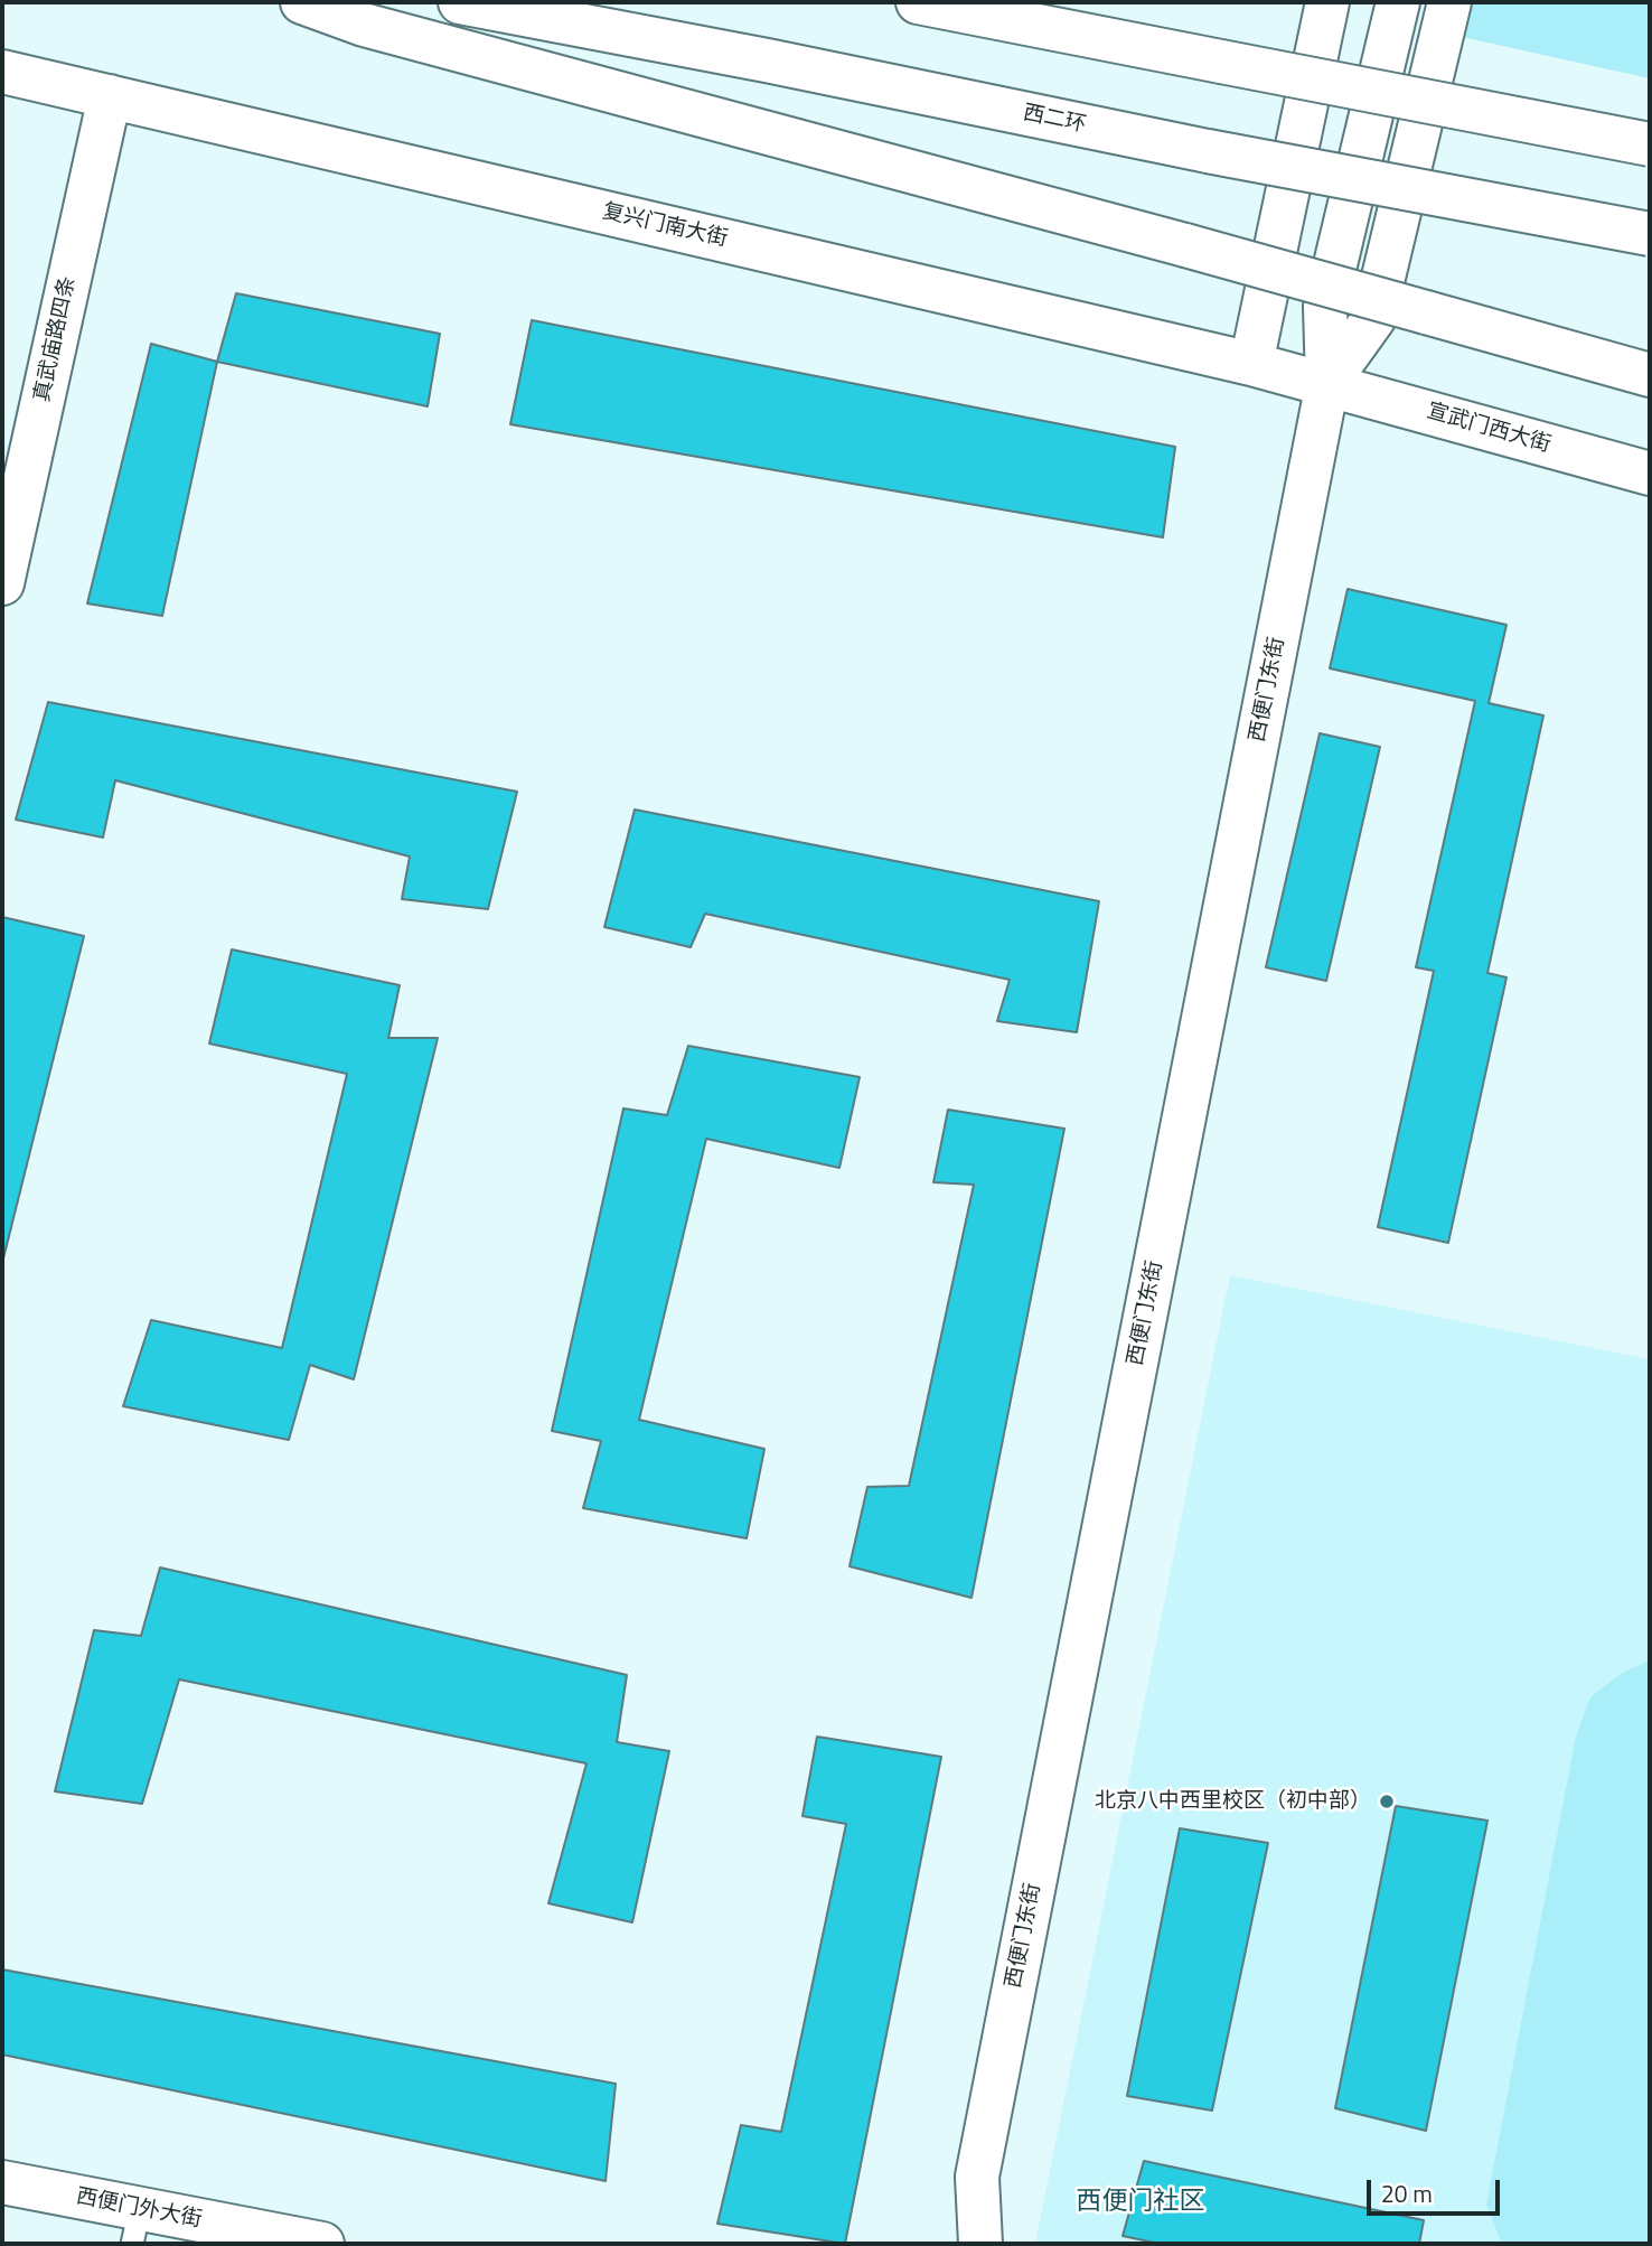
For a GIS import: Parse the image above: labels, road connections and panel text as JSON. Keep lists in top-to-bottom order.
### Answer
{
  "streets": {
    "main road": [
      "西二环",
      "复兴门南大街",
      "真武庙路四条",
      "宣武门西大街",
      "西便门东街",
      "西便门外大街"
    ]
  },
  "crossings": [
    ["复兴门南大街", "真武庙路四条"],
    ["复兴门南大街", "宣武门西大街"],
    ["复兴门南大街", "西便门东街"],
    ["宣武门西大街", "西便门东街"]
  ],
  "districts": ["西便门社区"],
  "places": ["北京八中西里校区（初中部）"],
  "scale_bar": "20 m"
}
